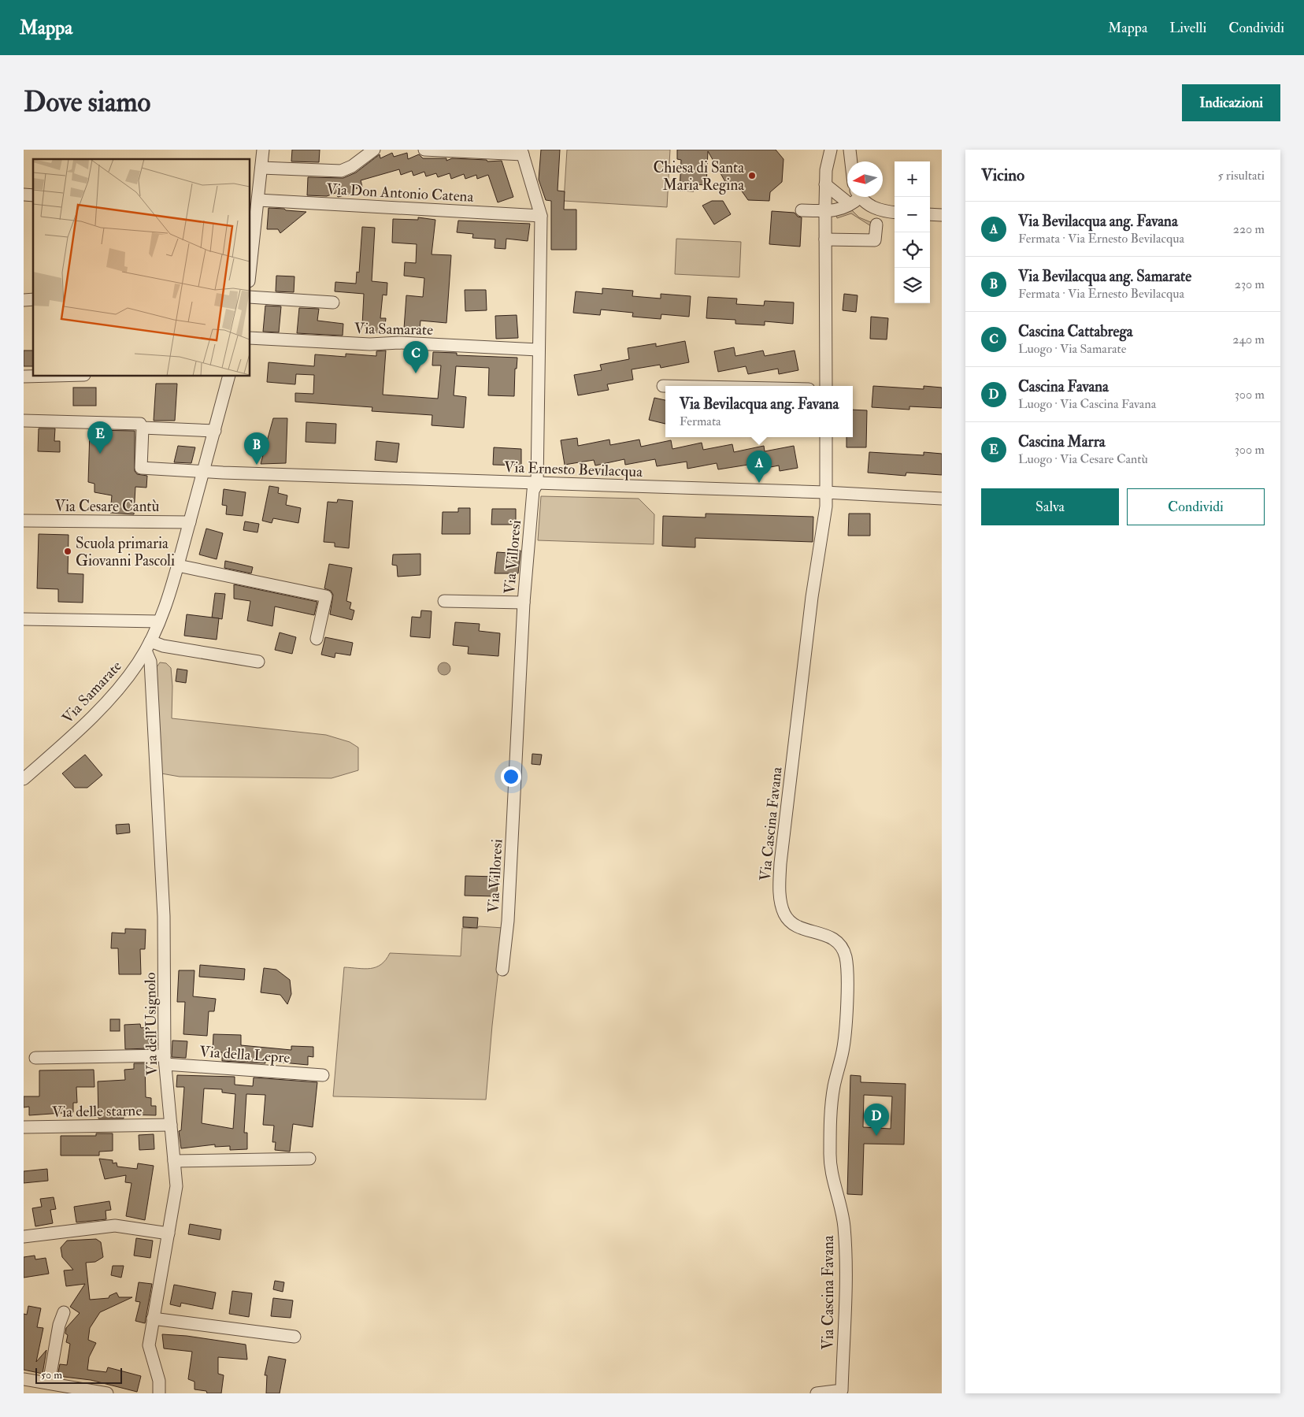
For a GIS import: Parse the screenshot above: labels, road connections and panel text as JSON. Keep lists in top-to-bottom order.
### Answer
{
  "streets": {
    "street": [
      "Via Don Antonio Catena",
      "Via Samarate",
      "Via Ernesto Bevilacqua",
      "Via Cesare Cantù",
      "Via Villoresi",
      "Via Cascina Favana",
      "Via dell'Usignolo",
      "Via della Lepre",
      "Via delle starne"
    ]
  },
  "crossings": [
    ["Via Don Antonio Catena", "Via Villoresi"],
    ["Via Samarate", "Via Ernesto Bevilacqua"],
    ["Via Samarate", "Via Cesare Cantù"],
    ["Via Samarate", "Via Villoresi"],
    ["Via Samarate", "Via dell'Usignolo"],
    ["Via Ernesto Bevilacqua", "Via Villoresi"],
    ["Via Ernesto Bevilacqua", "Via Cascina Favana"],
    ["Via dell'Usignolo", "Via della Lepre"],
    ["Via dell'Usignolo", "Via delle starne"]
  ],
  "places": ["Chiesa di Santa Maria Regina", "Scuola primaria Giovanni Pascoli"],
  "scale_bar": "50 m",
  "north": "left",
  "page": {
    "header": "Mappa",
    "nav": ["Mappa", "Livelli", "Condividi"],
    "buttons": [
      "Indicazioni",
      ["Salva", "Condividi"]
    ],
    "title": "Dove siamo",
    "heading": ["Vicino", "5 risultati"],
    "map_buttons": ["+", "−"],
    "list": [
      {
        "mark": "A",
        "name": "Via Bevilacqua ang. Favana",
        "note": "Fermata · Via Ernesto Bevilacqua",
        "value": "220 m"
      },
      {
        "mark": "B",
        "name": "Via Bevilacqua ang. Samarate",
        "note": "Fermata · Via Ernesto Bevilacqua",
        "value": "230 m"
      },
      {
        "mark": "C",
        "name": "Cascina Cattabrega",
        "note": "Luogo · Via Samarate",
        "value": "240 m"
      },
      {
        "mark": "D",
        "name": "Cascina Favana",
        "note": "Luogo · Via Cascina Favana",
        "value": "300 m"
      },
      {
        "mark": "E",
        "name": "Cascina Marra",
        "note": "Luogo · Via Cesare Cantù",
        "value": "300 m"
      }
    ],
    "pins": [
      "C",
      "E",
      "B",
      "A",
      "D"
    ],
    "popup": ["Via Bevilacqua ang. Favana", "Fermata"],
    "scale": "50 m"
  }
}
